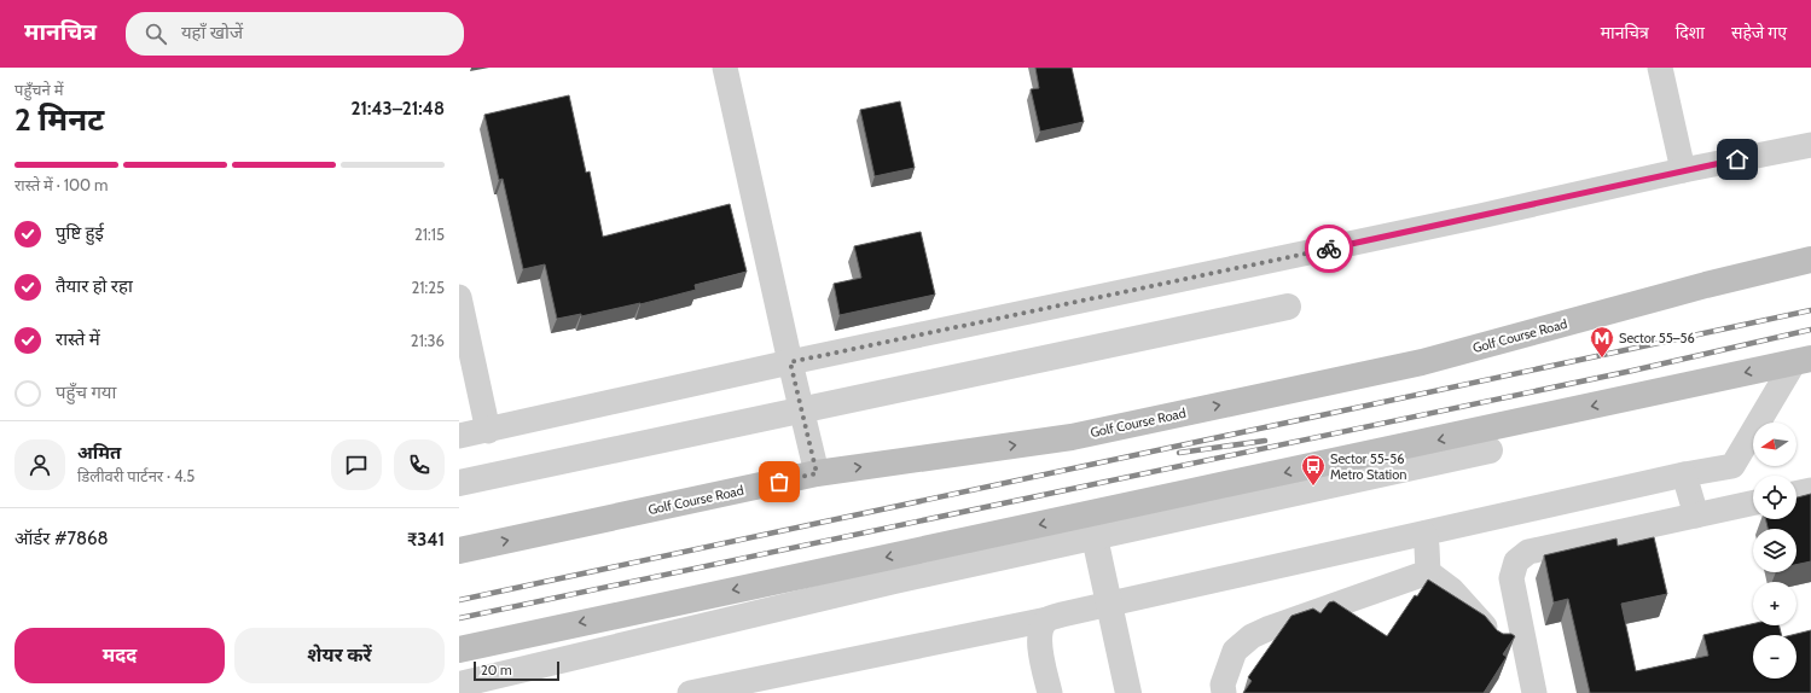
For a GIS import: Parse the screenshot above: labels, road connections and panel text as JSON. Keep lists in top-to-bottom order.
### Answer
{
  "streets": {
    "main road": ["Golf Course Road"]
  },
  "places": {
    "metro station": ["Sector 55–56"],
    "bus stop": ["Sector 55-56 Metro Station"]
  },
  "scale_bar": "20 m",
  "north": "left",
  "page": {
    "header": "मानचित्र",
    "search": "यहाँ खोजें",
    "nav": ["मानचित्र", "दिशा", "सहेजे गए"],
    "heading": ["2 मिनट", "पहुँचने में", "21:43–21:48"],
    "panel": [
      "अमित",
      "डिलीवरी पार्टनर · 4.5",
      "ऑर्डर #7868",
      "₹341"
    ],
    "bar": "रास्ते में · 100 m",
    "list": [
      ["पुष्टि हुई", "21:15"],
      ["तैयार हो रहा", "21:25"],
      ["रास्ते में", "21:36"],
      "पहुँच गया"
    ],
    "map_buttons": ["+", "−"],
    "buttons": ["मदद", "शेयर करें"],
    "scale": "20 m"
  }
}
